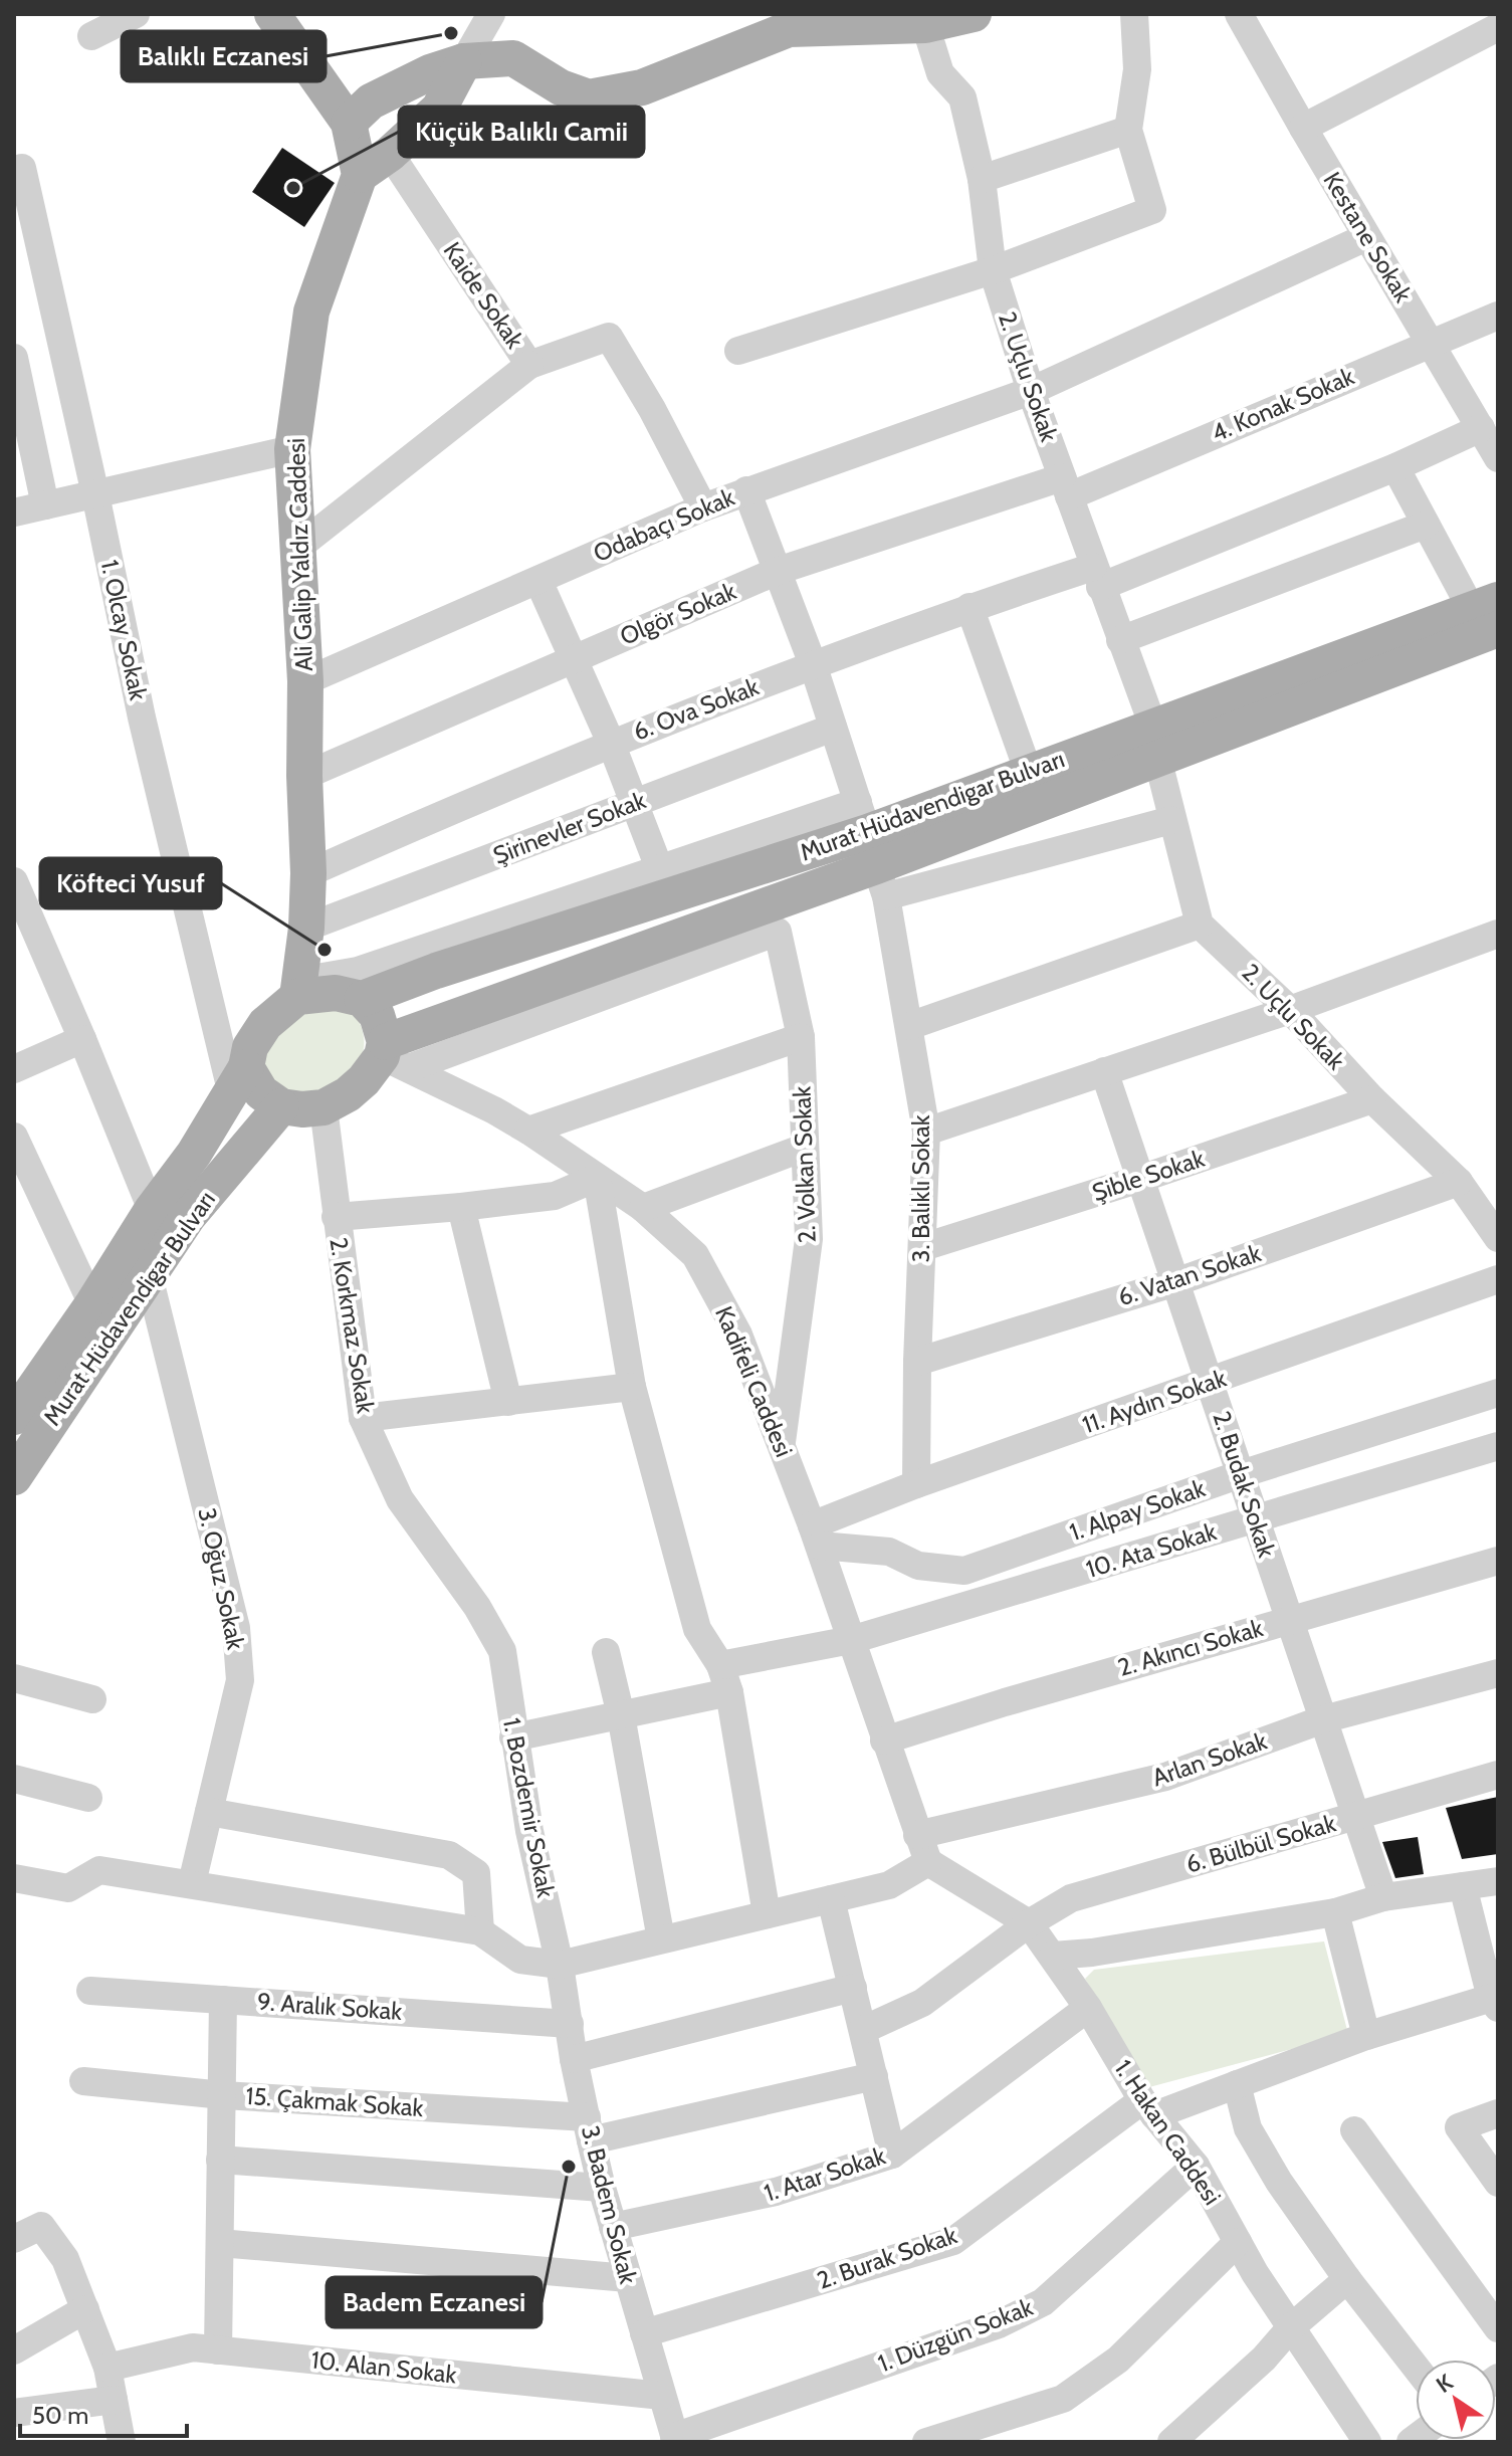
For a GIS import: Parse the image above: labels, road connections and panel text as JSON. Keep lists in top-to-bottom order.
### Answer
{
  "streets": {
    "main road": ["Ali Galip Yaldız Caddesi", "Murat Hüdavendigar Bulvarı"],
    "street": [
      "Kestane Sokak",
      "Kaide Sokak",
      "2. Uçlu Sokak",
      "4. Konak Sokak",
      "Odabaçı Sokak",
      "Olgör Sokak",
      "1. Olcay Sokak",
      "6. Ova Sokak",
      "Şirinevler Sokak",
      "2. Volkan Sokak",
      "Şible Sokak",
      "3. Balıklı Sokak",
      "6. Vatan Sokak",
      "2. Korkmaz Sokak",
      "Kadifeli Caddesi",
      "11. Aydın Sokak",
      "2. Budak Sokak",
      "1. Alpay Sokak",
      "10. Ata Sokak",
      "3. Oğuz Sokak",
      "2. Akıncı Sokak",
      "Arlan Sokak",
      "1. Bozdemir Sokak",
      "6. Bülbül Sokak",
      "9. Aralık Sokak",
      "15. Çakmak Sokak",
      "1. Hakan Caddesi",
      "1. Atar Sokak",
      "3. Badem Sokak",
      "2. Burak Sokak",
      "1. Düzgün Sokak",
      "10. Alan Sokak"
    ]
  },
  "crossings": [
    ["Kestane Sokak", "4. Konak Sokak"],
    ["Kestane Sokak", "Odabaçı Sokak"],
    ["Kestane Sokak", "6. Ova Sokak"],
    ["Kaide Sokak", "Odabaçı Sokak"],
    ["2. Uçlu Sokak", "4. Konak Sokak"],
    ["2. Uçlu Sokak", "Odabaçı Sokak"],
    ["2. Uçlu Sokak", "Olgör Sokak"],
    ["2. Uçlu Sokak", "6. Ova Sokak"],
    ["2. Uçlu Sokak", "Murat Hüdavendigar Bulvarı"],
    ["2. Uçlu Sokak", "Şible Sokak"],
    ["2. Uçlu Sokak", "6. Vatan Sokak"],
    ["4. Konak Sokak", "Olgör Sokak"],
    ["Odabaçı Sokak", "Ali Galip Yaldız Caddesi"],
    ["Odabaçı Sokak", "3. Balıklı Sokak"],
    ["Ali Galip Yaldız Caddesi", "Olgör Sokak"],
    ["Ali Galip Yaldız Caddesi", "1. Olcay Sokak"],
    ["Ali Galip Yaldız Caddesi", "6. Ova Sokak"],
    ["Ali Galip Yaldız Caddesi", "Murat Hüdavendigar Bulvarı"],
    ["Ali Galip Yaldız Caddesi", "Şirinevler Sokak"],
    ["Ali Galip Yaldız Caddesi", "2. Volkan Sokak"],
    ["Ali Galip Yaldız Caddesi", "2. Korkmaz Sokak"],
    ["Ali Galip Yaldız Caddesi", "Kadifeli Caddesi"],
    ["Olgör Sokak", "3. Balıklı Sokak"],
    ["1. Olcay Sokak", "Murat Hüdavendigar Bulvarı"],
    ["1. Olcay Sokak", "2. Volkan Sokak"],
    ["1. Olcay Sokak", "2. Korkmaz Sokak"],
    ["1. Olcay Sokak", "Kadifeli Caddesi"],
    ["6. Ova Sokak", "3. Balıklı Sokak"],
    ["Murat Hüdavendigar Bulvarı", "2. Volkan Sokak"],
    ["Murat Hüdavendigar Bulvarı", "3. Balıklı Sokak"],
    ["Murat Hüdavendigar Bulvarı", "2. Korkmaz Sokak"],
    ["Murat Hüdavendigar Bulvarı", "Kadifeli Caddesi"],
    ["Murat Hüdavendigar Bulvarı", "3. Oğuz Sokak"],
    ["Şirinevler Sokak", "3. Balıklı Sokak"],
    ["2. Volkan Sokak", "2. Korkmaz Sokak"],
    ["2. Volkan Sokak", "Kadifeli Caddesi"],
    ["Şible Sokak", "3. Balıklı Sokak"],
    ["Şible Sokak", "2. Budak Sokak"],
    ["3. Balıklı Sokak", "6. Vatan Sokak"],
    ["3. Balıklı Sokak", "11. Aydın Sokak"],
    ["6. Vatan Sokak", "2. Budak Sokak"],
    ["2. Korkmaz Sokak", "Kadifeli Caddesi"],
    ["2. Korkmaz Sokak", "1. Bozdemir Sokak"],
    ["Kadifeli Caddesi", "11. Aydın Sokak"],
    ["Kadifeli Caddesi", "1. Alpay Sokak"],
    ["Kadifeli Caddesi", "10. Ata Sokak"],
    ["Kadifeli Caddesi", "2. Akıncı Sokak"],
    ["Kadifeli Caddesi", "Arlan Sokak"],
    ["Kadifeli Caddesi", "1. Hakan Caddesi"],
    ["11. Aydın Sokak", "2. Budak Sokak"],
    ["11. Aydın Sokak", "1. Alpay Sokak"],
    ["2. Budak Sokak", "1. Alpay Sokak"],
    ["2. Budak Sokak", "10. Ata Sokak"],
    ["2. Budak Sokak", "2. Akıncı Sokak"],
    ["2. Budak Sokak", "Arlan Sokak"],
    ["2. Budak Sokak", "6. Bülbül Sokak"],
    ["1. Bozdemir Sokak", "3. Badem Sokak"],
    ["6. Bülbül Sokak", "1. Hakan Caddesi"],
    ["9. Aralık Sokak", "3. Badem Sokak"],
    ["15. Çakmak Sokak", "3. Badem Sokak"],
    ["1. Hakan Caddesi", "1. Atar Sokak"],
    ["1. Hakan Caddesi", "2. Burak Sokak"],
    ["1. Hakan Caddesi", "1. Düzgün Sokak"],
    ["1. Atar Sokak", "3. Badem Sokak"],
    ["3. Badem Sokak", "2. Burak Sokak"],
    ["3. Badem Sokak", "1. Düzgün Sokak"],
    ["3. Badem Sokak", "10. Alan Sokak"]
  ],
  "places": [
    "Balıklı Eczanesi",
    "Küçük Balıklı Camii",
    "Köfteci Yusuf",
    "Badem Eczanesi"
  ],
  "scale_bar": "50 m",
  "north": "top left"
}
